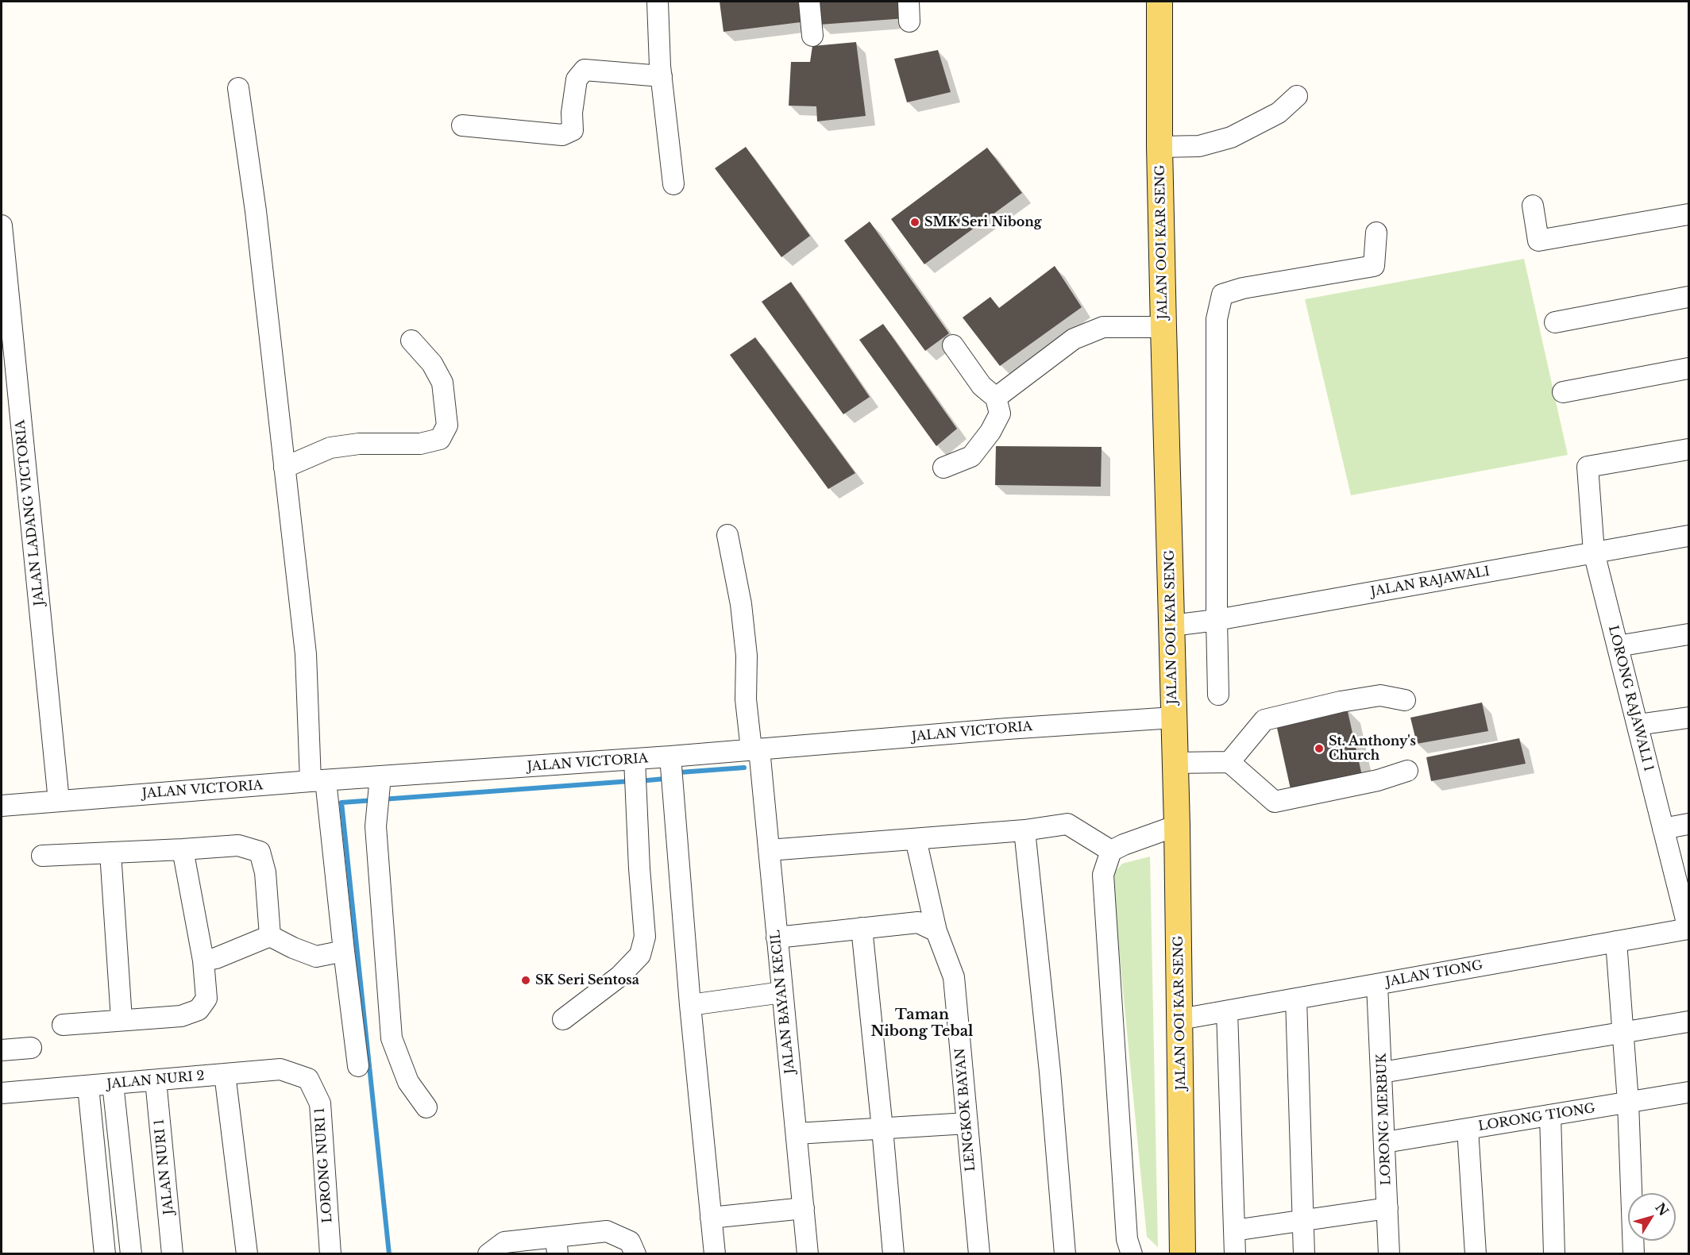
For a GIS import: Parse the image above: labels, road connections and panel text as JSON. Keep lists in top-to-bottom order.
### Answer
{
  "streets": {
    "main road": ["JALAN OOI KAR SENG"],
    "street": [
      "JALAN LADANG VICTORIA",
      "JALAN RAJAWALI",
      "LORONG RAJAWALI 1",
      "JALAN VICTORIA",
      "JALAN TIONG",
      "JALAN BAYAN KECIL",
      "JALAN NURI 2",
      "LENGKOK BAYAN",
      "LORONG TIONG",
      "LORONG MERBUK",
      "LORONG NURI 1",
      "JALAN NURI 1"
    ]
  },
  "crossings": [
    ["JALAN OOI KAR SENG", "JALAN RAJAWALI"],
    ["JALAN OOI KAR SENG", "JALAN VICTORIA"],
    ["JALAN OOI KAR SENG", "JALAN TIONG"],
    ["JALAN LADANG VICTORIA", "JALAN VICTORIA"],
    ["JALAN RAJAWALI", "LORONG RAJAWALI 1"],
    ["LORONG RAJAWALI 1", "JALAN TIONG"],
    ["JALAN VICTORIA", "JALAN BAYAN KECIL"],
    ["JALAN TIONG", "LORONG MERBUK"],
    ["JALAN NURI 2", "LORONG NURI 1"],
    ["JALAN NURI 2", "JALAN NURI 1"],
    ["LORONG TIONG", "LORONG MERBUK"]
  ],
  "districts": ["Taman Nibong Tebal"],
  "places": ["SMK Seri Nibong", "St. Anthony's Church", "SK Seri Sentosa"],
  "north": "top right"
}
